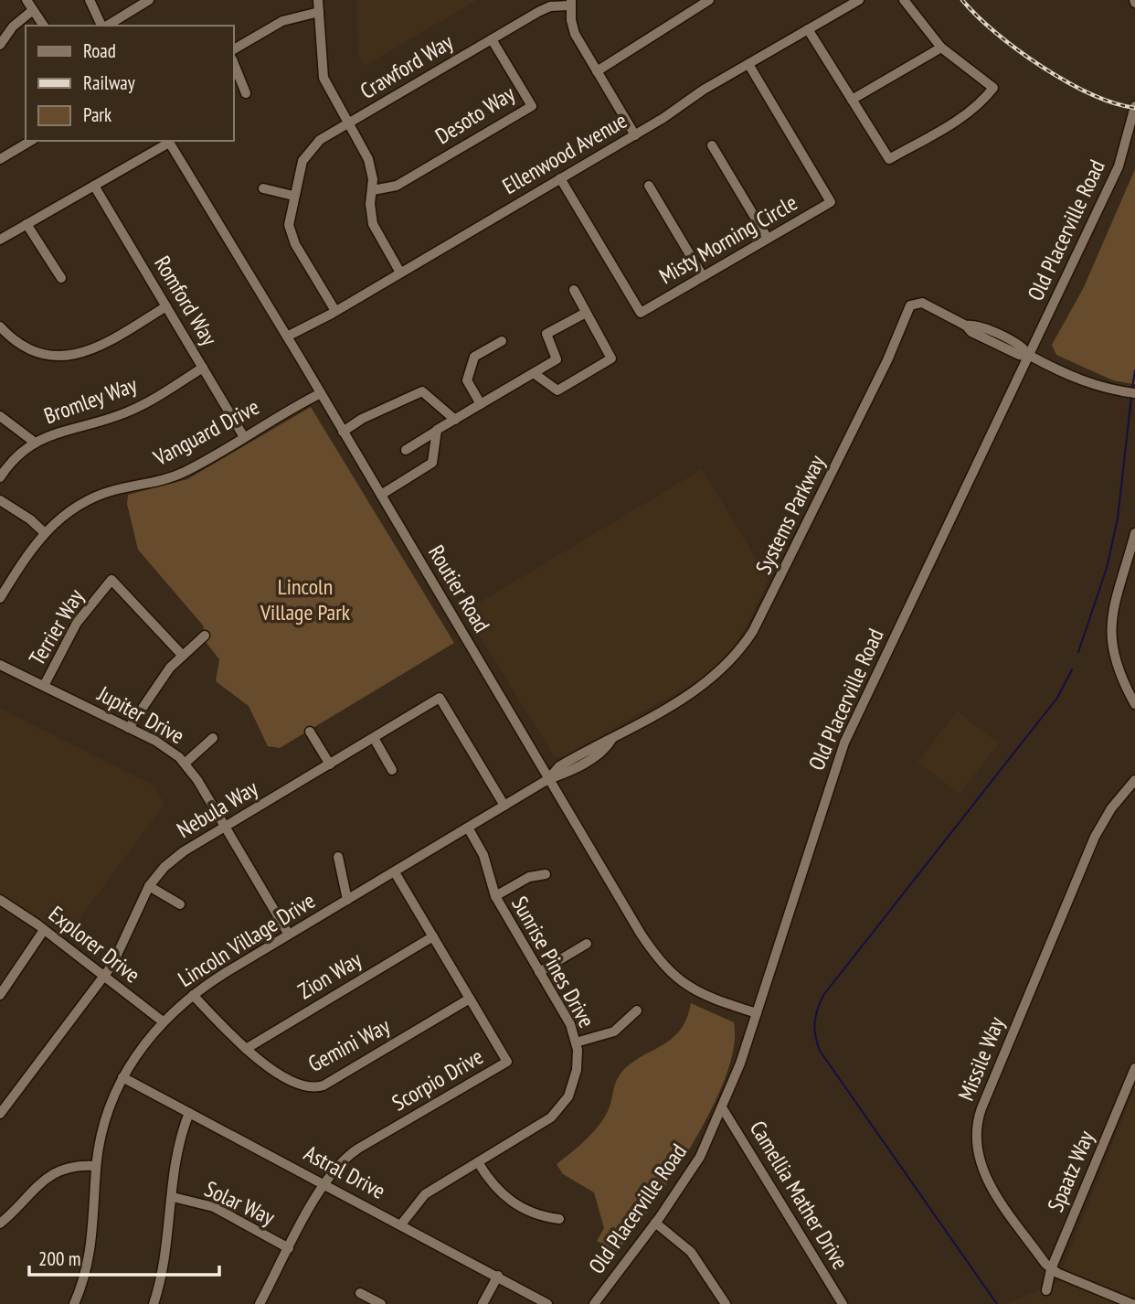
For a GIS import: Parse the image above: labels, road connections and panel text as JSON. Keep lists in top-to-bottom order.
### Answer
{
  "streets": {
    "street": [
      "Crawford Way",
      "Desoto Way",
      "Ellenwood Avenue",
      "Old Placerville Road",
      "Misty Morning Circle",
      "Romford Way",
      "Bromley Way",
      "Vanguard Drive",
      "Systems Parkway",
      "Routier Road",
      "Terrier Way",
      "Jupiter Drive",
      "Nebula Way",
      "Lincoln Village Drive",
      "Explorer Drive",
      "Sunrise Pines Drive",
      "Zion Way",
      "Gemini Way",
      "Missile Way",
      "Scorpio Drive",
      "Spaatz Way",
      "Astral Drive",
      "Camellia Mather Drive",
      "Solar Way"
    ]
  },
  "crossings": [
    ["Crawford Way", "Desoto Way"],
    ["Crawford Way", "Ellenwood Avenue"],
    ["Ellenwood Avenue", "Misty Morning Circle"],
    ["Ellenwood Avenue", "Routier Road"],
    ["Old Placerville Road", "Systems Parkway"],
    ["Old Placerville Road", "Routier Road"],
    ["Old Placerville Road", "Camellia Mather Drive"],
    ["Romford Way", "Bromley Way"],
    ["Romford Way", "Vanguard Drive"],
    ["Vanguard Drive", "Routier Road"],
    ["Systems Parkway", "Routier Road"],
    ["Systems Parkway", "Lincoln Village Drive"],
    ["Routier Road", "Lincoln Village Drive"],
    ["Terrier Way", "Jupiter Drive"],
    ["Jupiter Drive", "Nebula Way"],
    ["Jupiter Drive", "Lincoln Village Drive"],
    ["Nebula Way", "Lincoln Village Drive"],
    ["Nebula Way", "Explorer Drive"],
    ["Lincoln Village Drive", "Explorer Drive"],
    ["Lincoln Village Drive", "Sunrise Pines Drive"],
    ["Lincoln Village Drive", "Gemini Way"],
    ["Lincoln Village Drive", "Scorpio Drive"],
    ["Lincoln Village Drive", "Astral Drive"],
    ["Sunrise Pines Drive", "Astral Drive"],
    ["Zion Way", "Gemini Way"],
    ["Zion Way", "Scorpio Drive"],
    ["Gemini Way", "Scorpio Drive"],
    ["Missile Way", "Spaatz Way"],
    ["Scorpio Drive", "Astral Drive"],
    ["Scorpio Drive", "Solar Way"]
  ],
  "parks": ["Lincoln Village Park"],
  "legend": ["Road", "Railway", "Park"],
  "scale_bar": "200 m"
}
